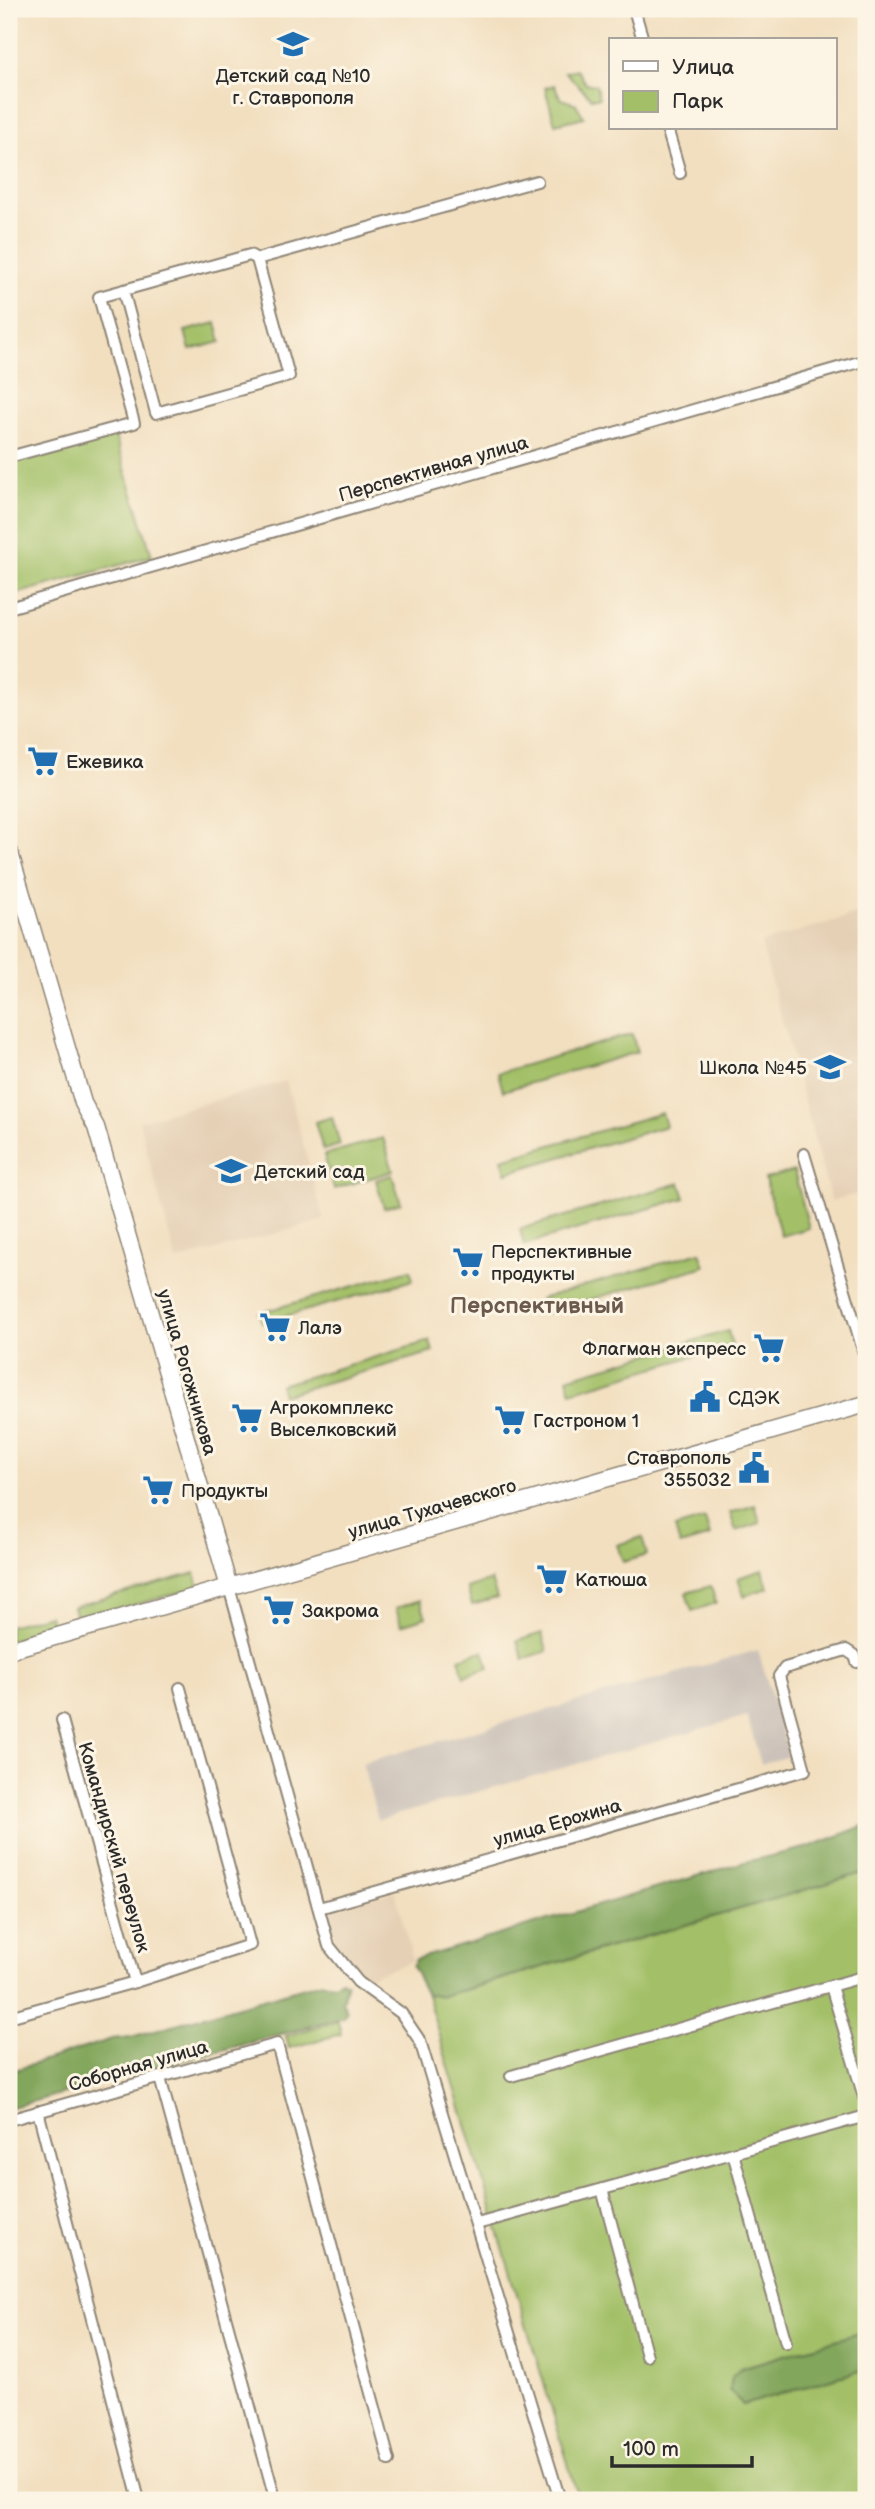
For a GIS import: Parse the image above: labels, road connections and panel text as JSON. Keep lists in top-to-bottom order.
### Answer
{
  "streets": {
    "main road": ["улица Рогожникова", "улица Тухачевского"],
    "street": [
      "Перспективная улица",
      "улица Ерохина",
      "Командирский переулок",
      "Соборная улица"
    ]
  },
  "crossings": [
    ["улица Рогожникова", "улица Тухачевского"],
    ["улица Рогожникова", "улица Ерохина"]
  ],
  "districts": ["Перспективный"],
  "places": {
    "school or university": ["Детский сад №10 г. Ставрополя", "Школа №45", "Детский сад"],
    "supermarket": [
      "Ежевика",
      "Перспективные продукты",
      "Лалэ",
      "Флагман экспресс",
      "Агрокомплекс Выселковский",
      "Гастроном 1",
      "Продукты",
      "Катюша",
      "Закрома"
    ],
    "public building": ["СДЭК", "Ставрополь 355032"]
  },
  "legend": ["Улица", "Парк"],
  "scale_bar": "100 m"
}
